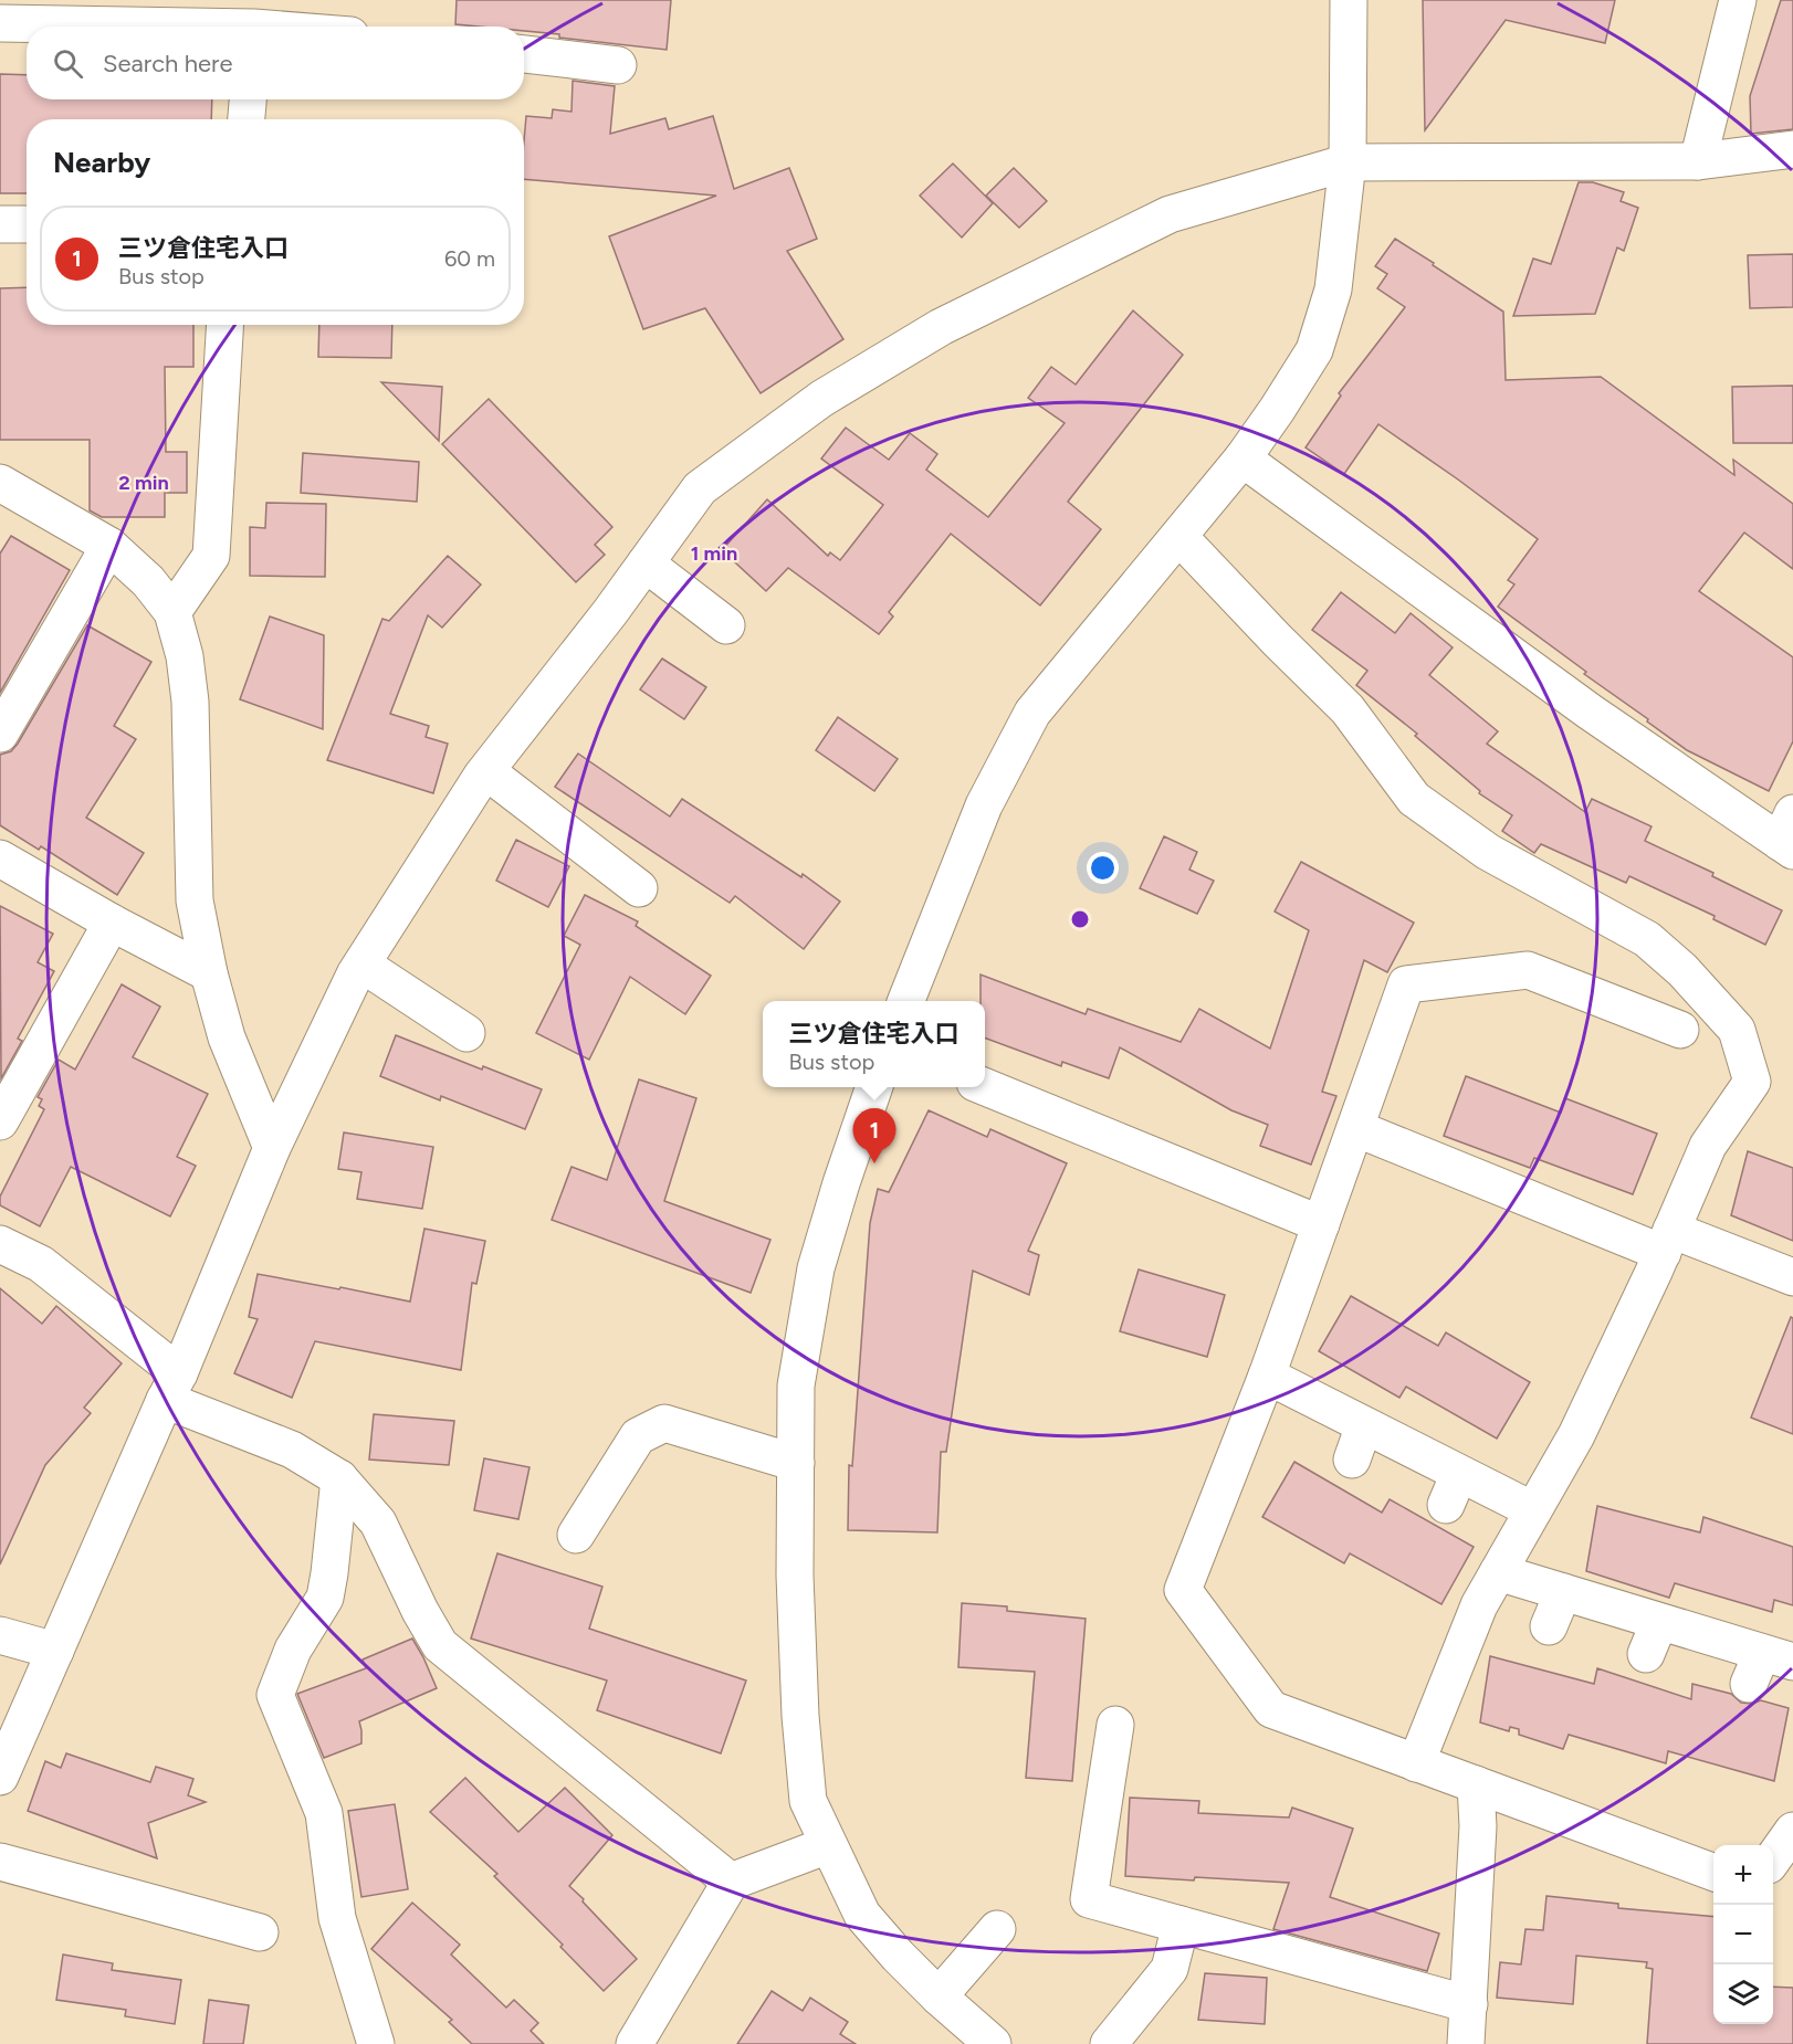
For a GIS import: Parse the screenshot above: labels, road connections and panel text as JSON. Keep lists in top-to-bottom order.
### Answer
{
  "page": {
    "search": "Search here",
    "heading": "Nearby",
    "list": [
      {
        "mark": "1",
        "name": "三ツ倉住宅入口",
        "note": "Bus stop",
        "value": "60 m"
      }
    ],
    "popup": ["三ツ倉住宅入口", "Bus stop"],
    "pins": "1",
    "map_buttons": ["+", "−"]
  },
  "rings": ["2 min", "1 min"]
}
